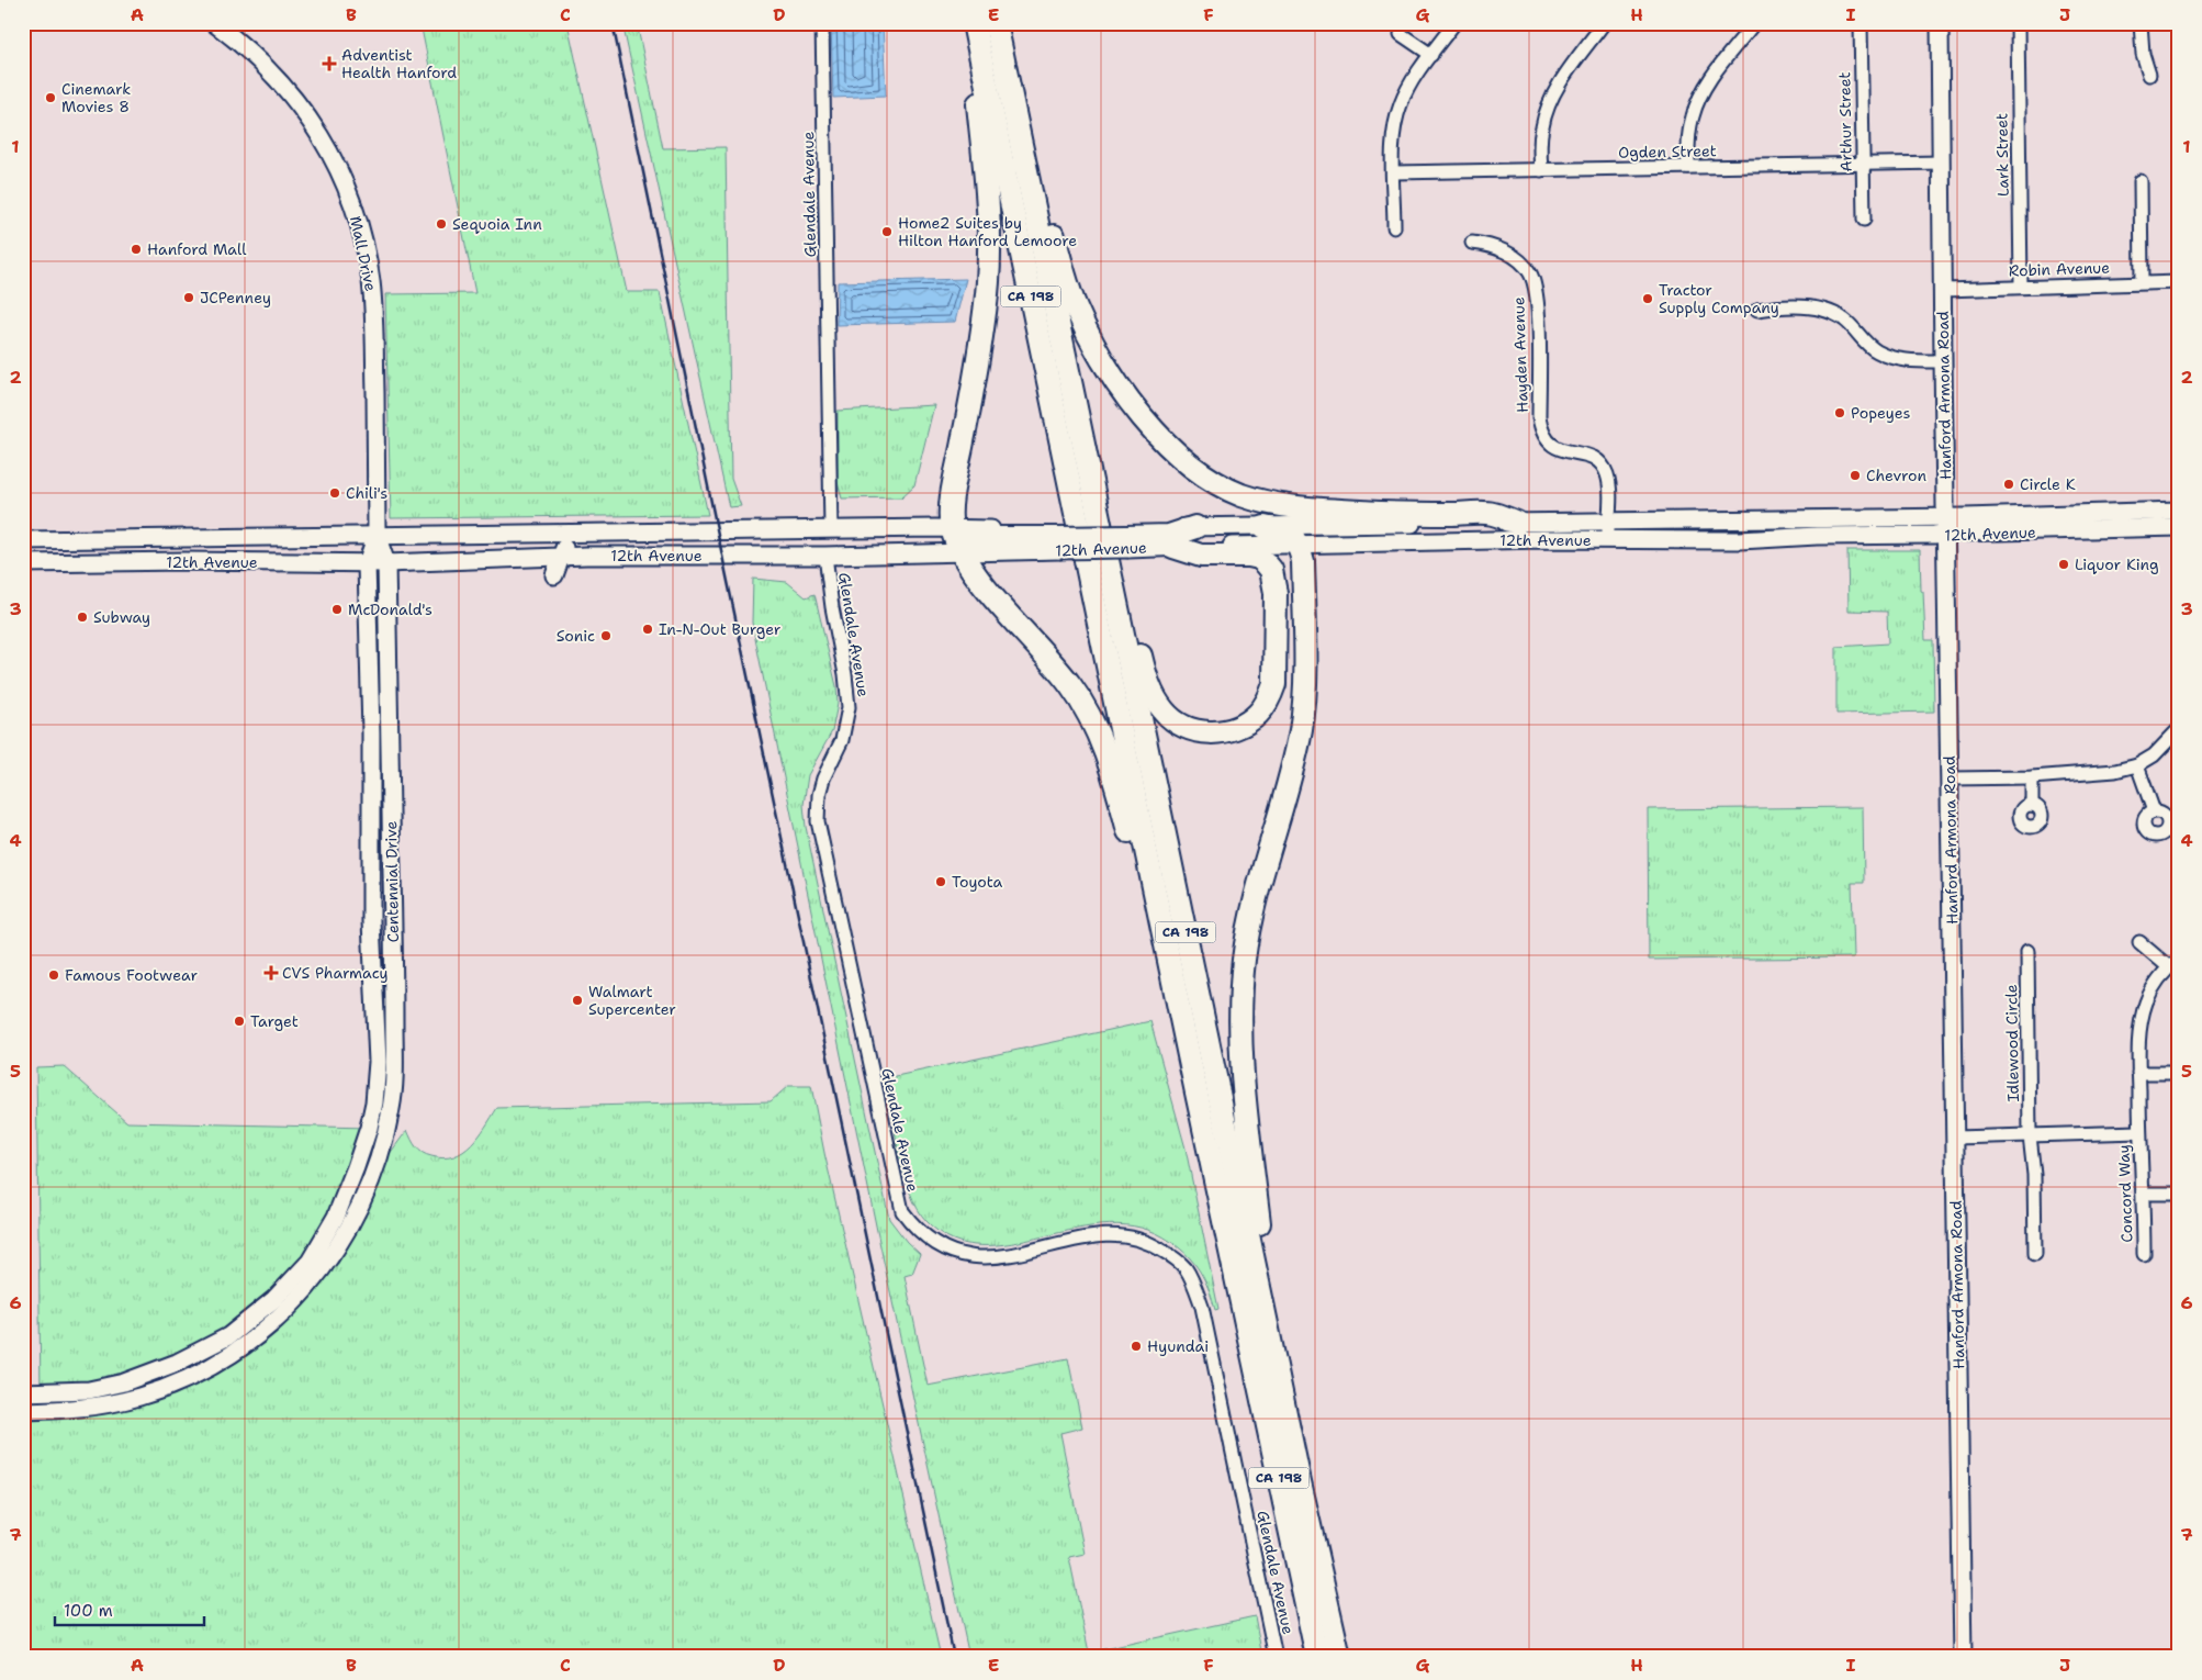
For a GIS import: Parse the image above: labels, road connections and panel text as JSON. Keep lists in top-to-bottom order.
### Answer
{
  "streets": {
    "highway": ["CA 198"],
    "main road": [
      "Mall Drive",
      "Hanford Armona Road",
      "12th Avenue",
      "Centennial Drive"
    ],
    "street": [
      "Arthur Street",
      "Ogden Street",
      "Lark Street",
      "Glendale Avenue",
      "Robin Avenue",
      "Hayden Avenue",
      "Idlewood Circle",
      "Concord Way"
    ]
  },
  "crossings": [
    ["Arthur Street", "Ogden Street"],
    ["Ogden Street", "Hanford Armona Road"],
    ["Lark Street", "Robin Avenue"],
    ["Glendale Avenue", "12th Avenue"],
    ["Mall Drive", "12th Avenue"],
    ["Mall Drive", "Centennial Drive"],
    ["Robin Avenue", "Hanford Armona Road"],
    ["Hayden Avenue", "12th Avenue"],
    ["Hanford Armona Road", "12th Avenue"],
    ["12th Avenue", "Centennial Drive"]
  ],
  "places": {
    "health": ["Adventist Health Hanford", "CVS Pharmacy"],
    "other": [
      "Cinemark Movies 8",
      "Sequoia Inn",
      "Home2 Suites by Hilton Hanford Lemoore",
      "Hanford Mall",
      "JCPenney",
      "Tractor Supply Company",
      "Popeyes",
      "Chevron",
      "Circle K",
      "Chili's",
      "Liquor King",
      "McDonald's",
      "Subway",
      "In-N-Out Burger",
      "Sonic",
      "Toyota",
      "Famous Footwear",
      "Walmart Supercenter",
      "Target",
      "Hyundai"
    ]
  },
  "scale_bar": "100 m",
  "grid": {
    "columns": [
      "A",
      "B",
      "C",
      "D",
      "E",
      "F",
      "G",
      "H",
      "I",
      "J"
    ],
    "rows": [
      "1",
      "2",
      "3",
      "4",
      "5",
      "6",
      "7"
    ]
  }
}
